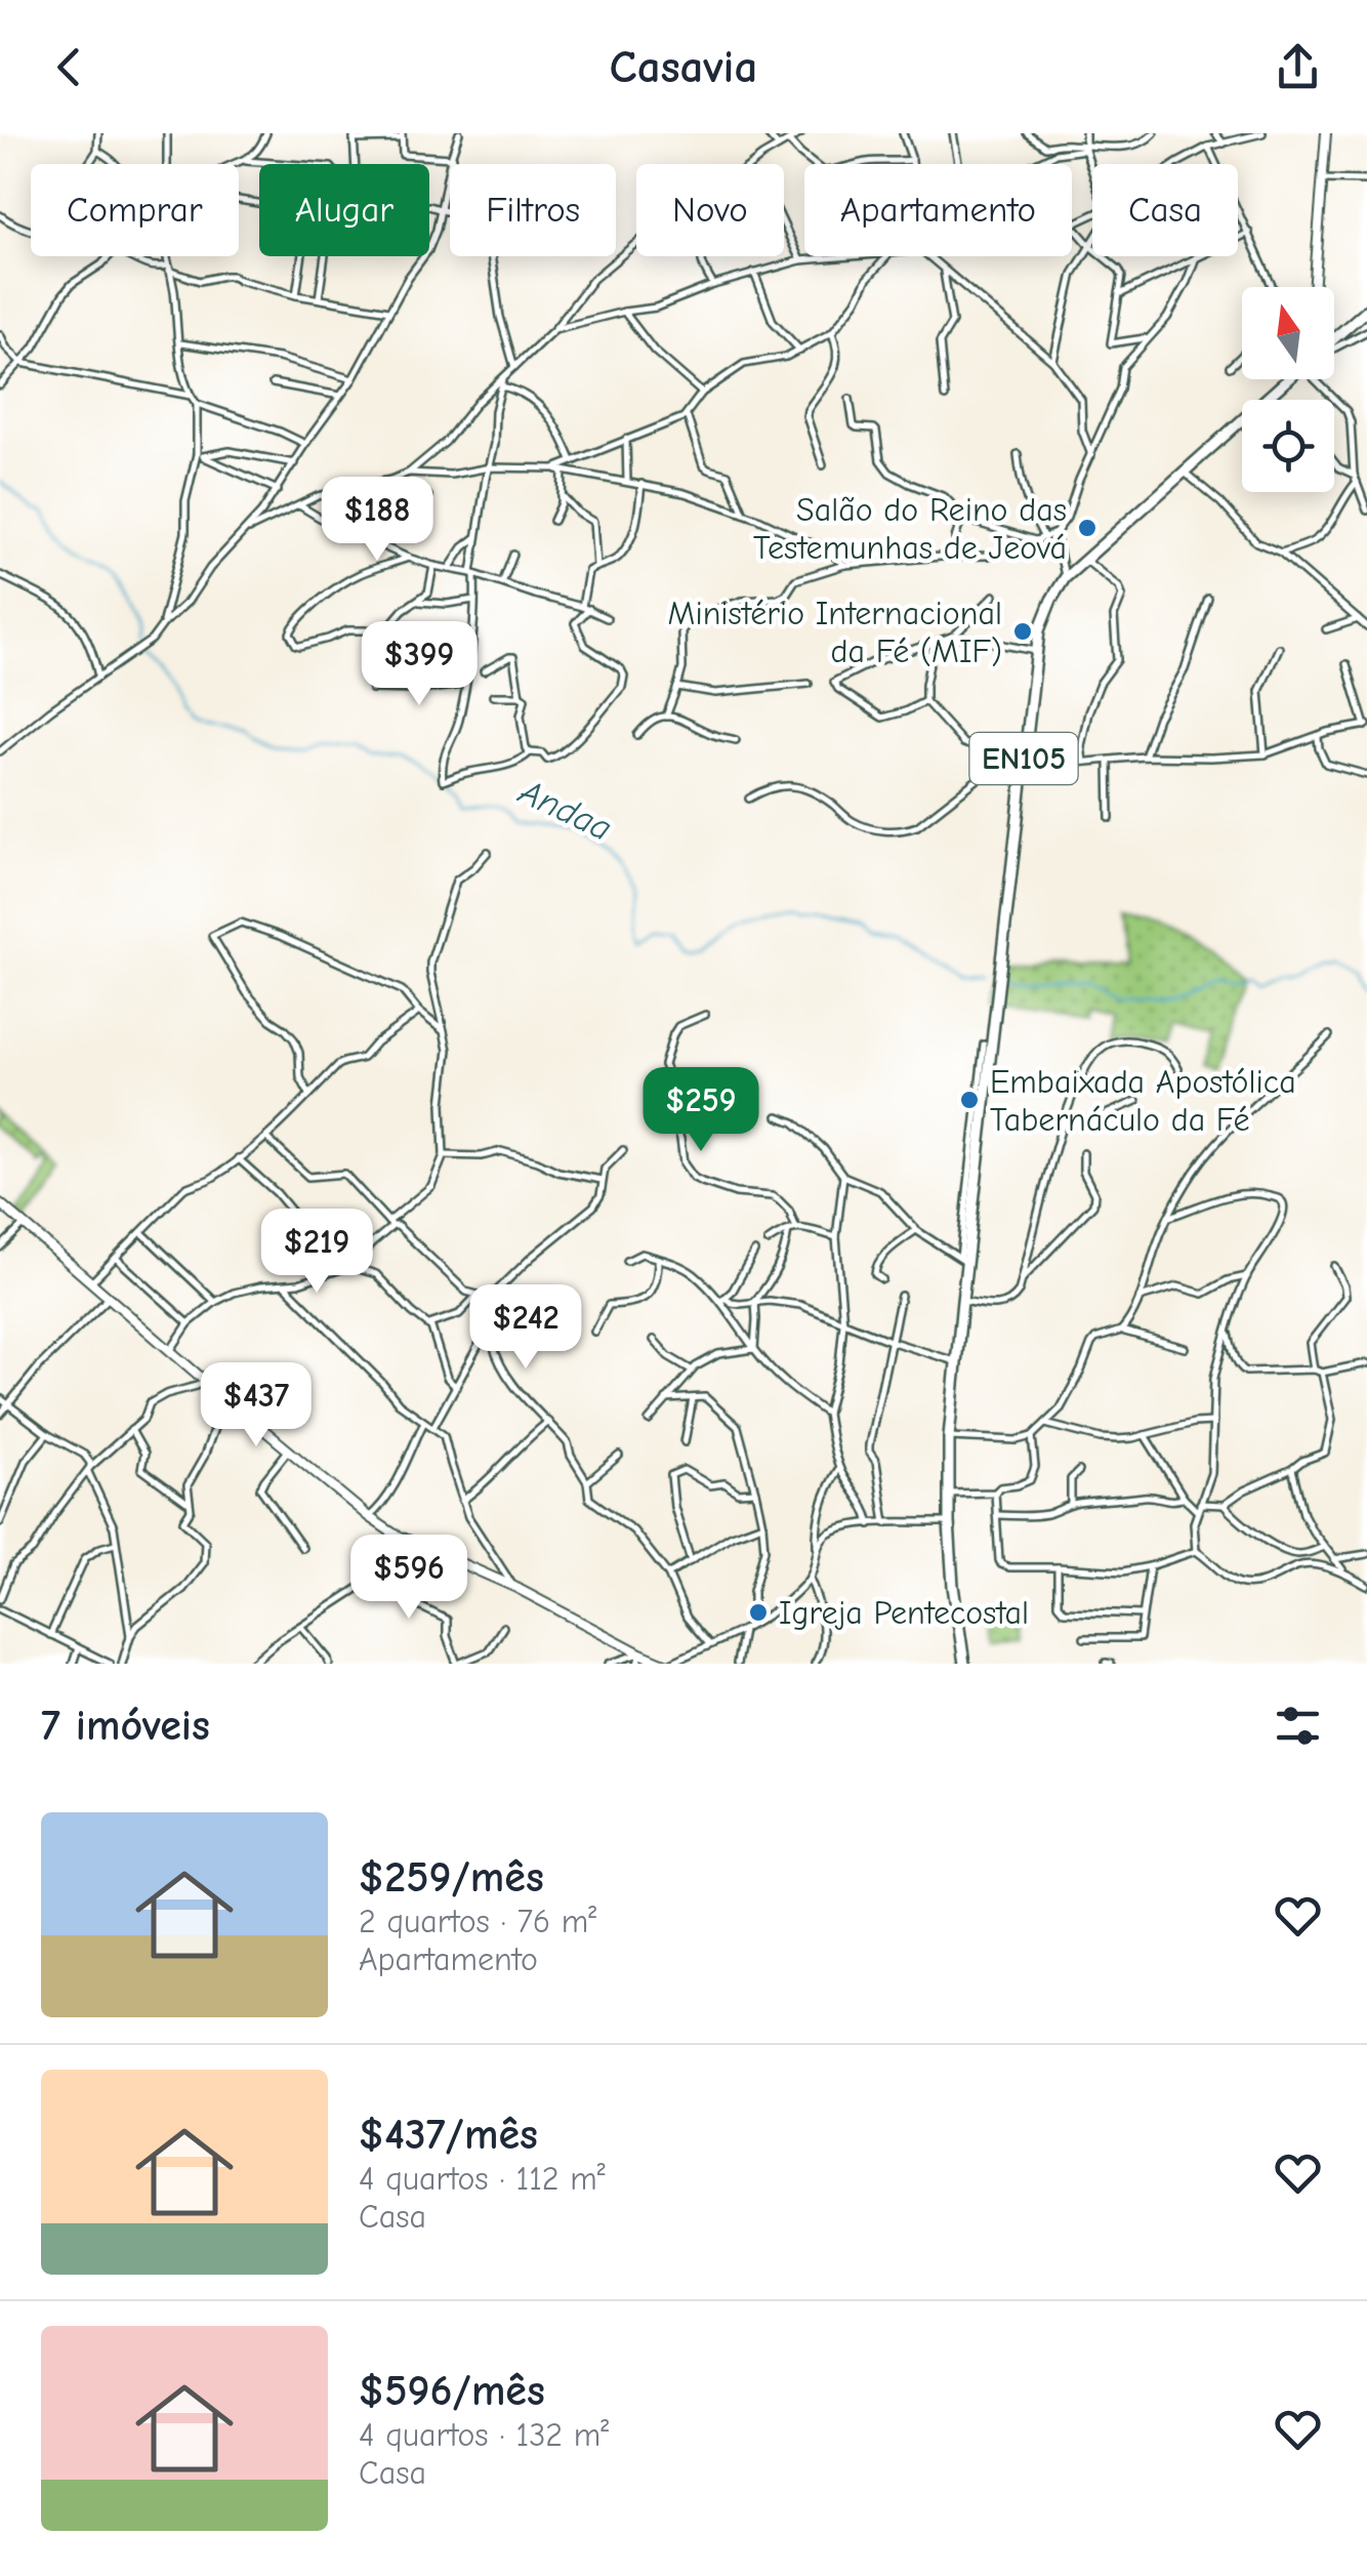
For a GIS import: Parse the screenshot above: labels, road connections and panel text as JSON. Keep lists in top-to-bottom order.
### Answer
{
  "streets": {
    "main road": ["EN105"]
  },
  "water": ["Andaa"],
  "places": [
    "Salão do Reino das Testemunhas de Jeová",
    "Ministério Internacional da Fé (MIF)",
    "Embaixada Apostólica Tabernáculo da Fé",
    "Igreja Pentecostal"
  ],
  "north": "top",
  "page": {
    "header": "Casavia",
    "chip": [
      "Comprar",
      "Alugar",
      "Filtros",
      "Novo",
      "Apartamento",
      "Casa"
    ],
    "price": [
      "$188",
      "$399",
      "$259",
      "$219",
      "$242",
      "$437",
      "$596"
    ],
    "heading": "7 imóveis",
    "list": [
      {
        "name": "$259/mês",
        "note": "2 quartos · 76 m² · Apartamento"
      },
      {
        "name": "$437/mês",
        "note": "4 quartos · 112 m² · Casa"
      },
      {
        "name": "$596/mês",
        "note": "4 quartos · 132 m² · Casa"
      }
    ]
  }
}
